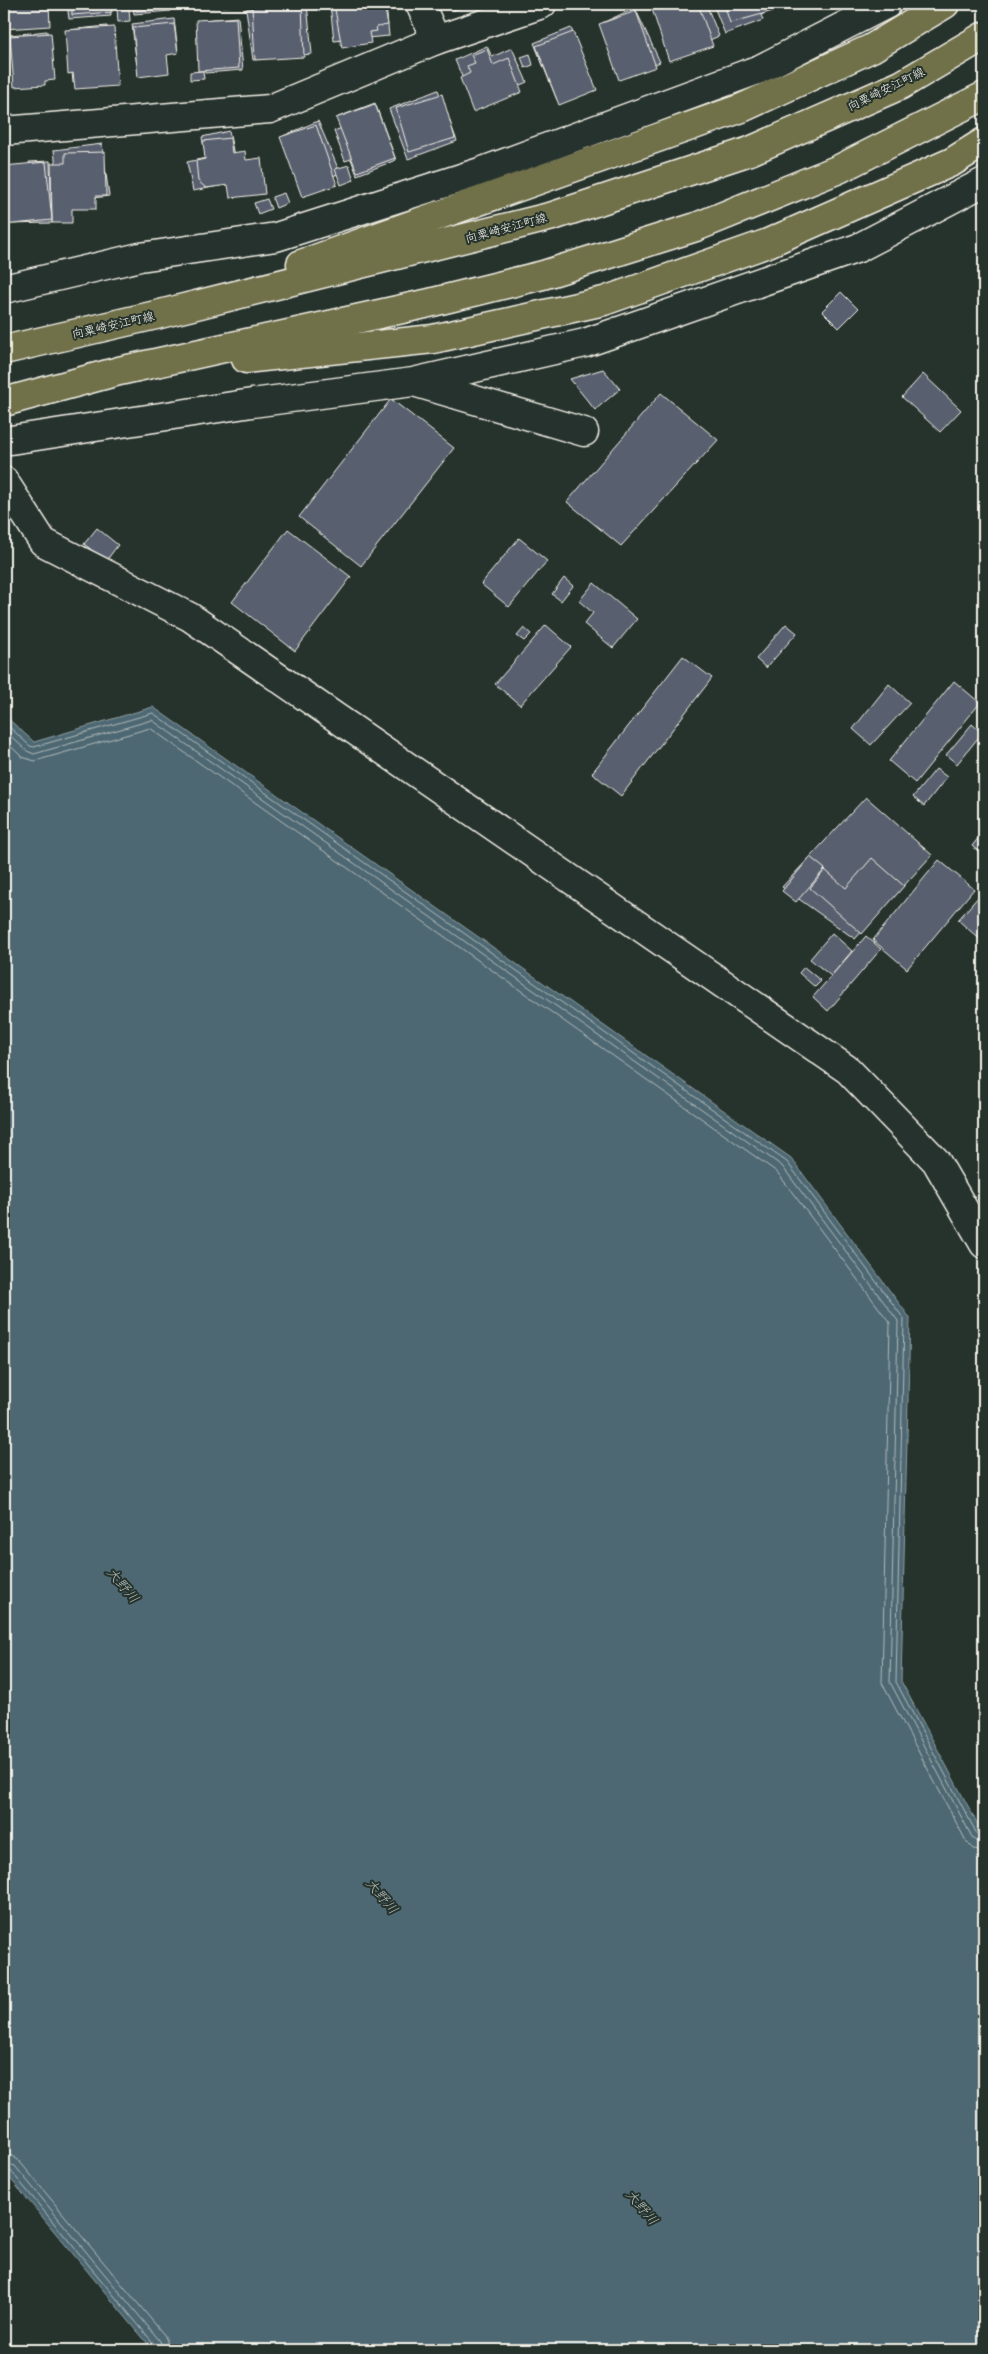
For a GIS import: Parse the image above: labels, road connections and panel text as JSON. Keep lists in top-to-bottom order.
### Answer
{
  "streets": {
    "main road": ["向粟崎安江町線"]
  },
  "water": ["大野川"]
}
